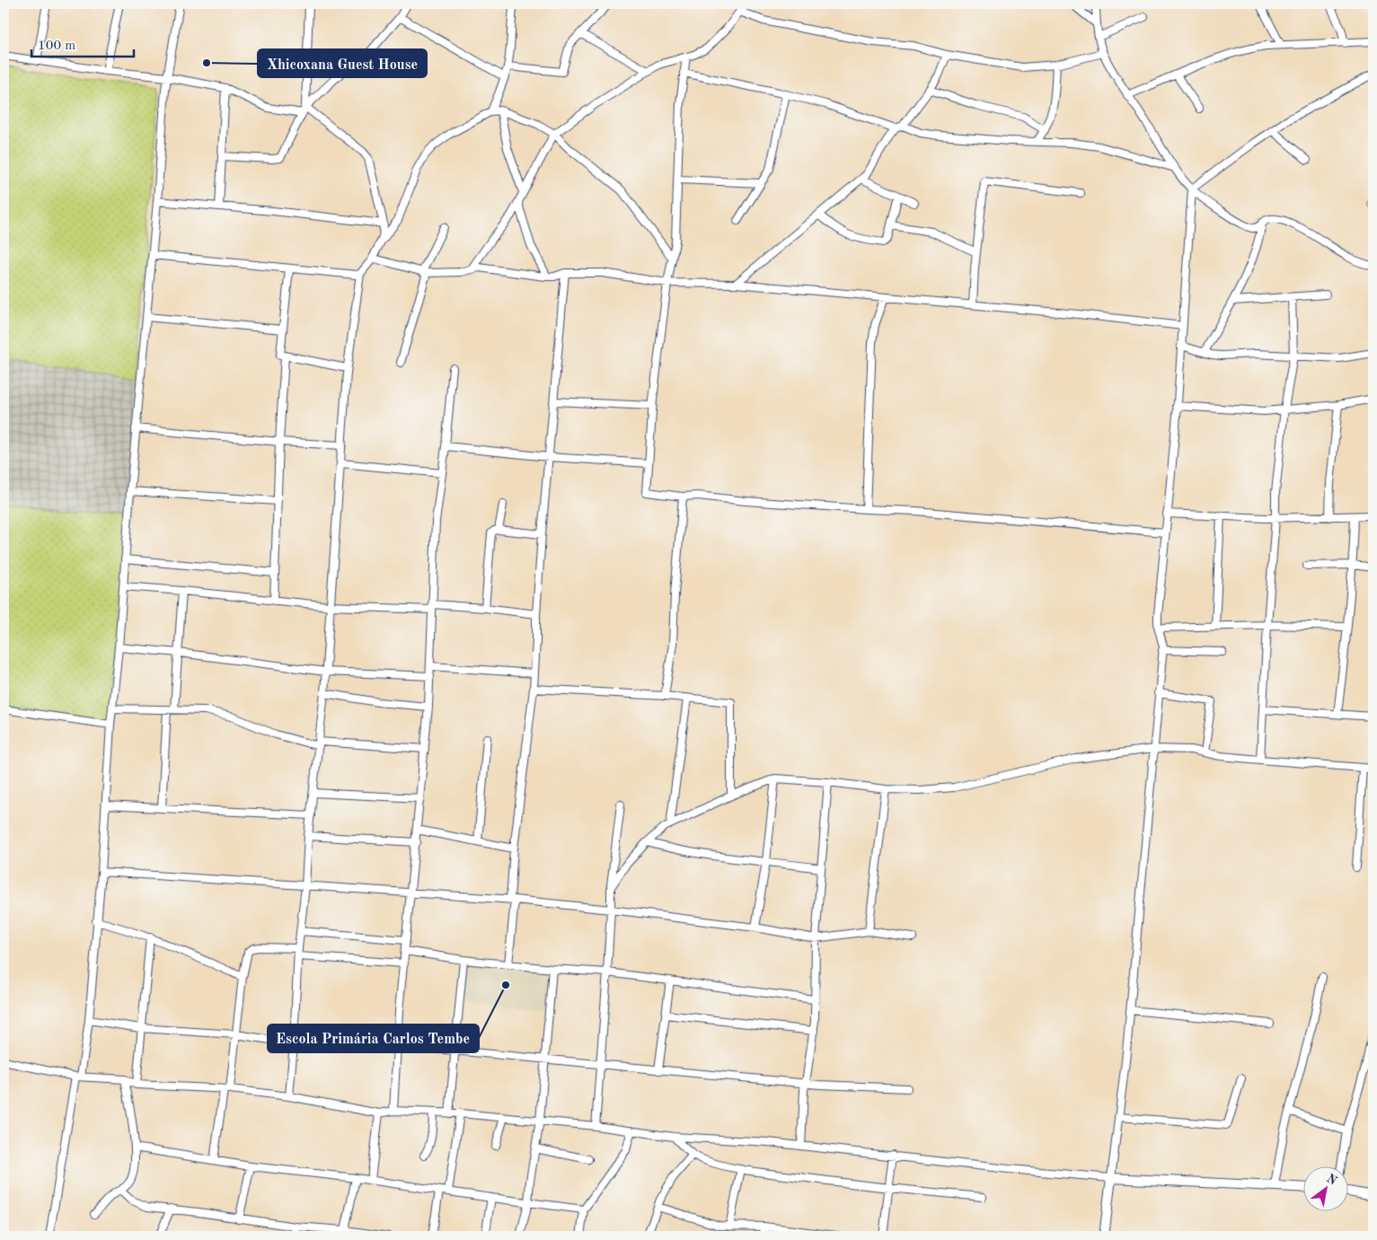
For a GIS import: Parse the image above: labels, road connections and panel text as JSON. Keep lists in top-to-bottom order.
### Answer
{
  "places": ["Xhicoxana Guest House", "Escola Primária Carlos Tembe"],
  "scale_bar": "100 m",
  "north": "top right"
}
